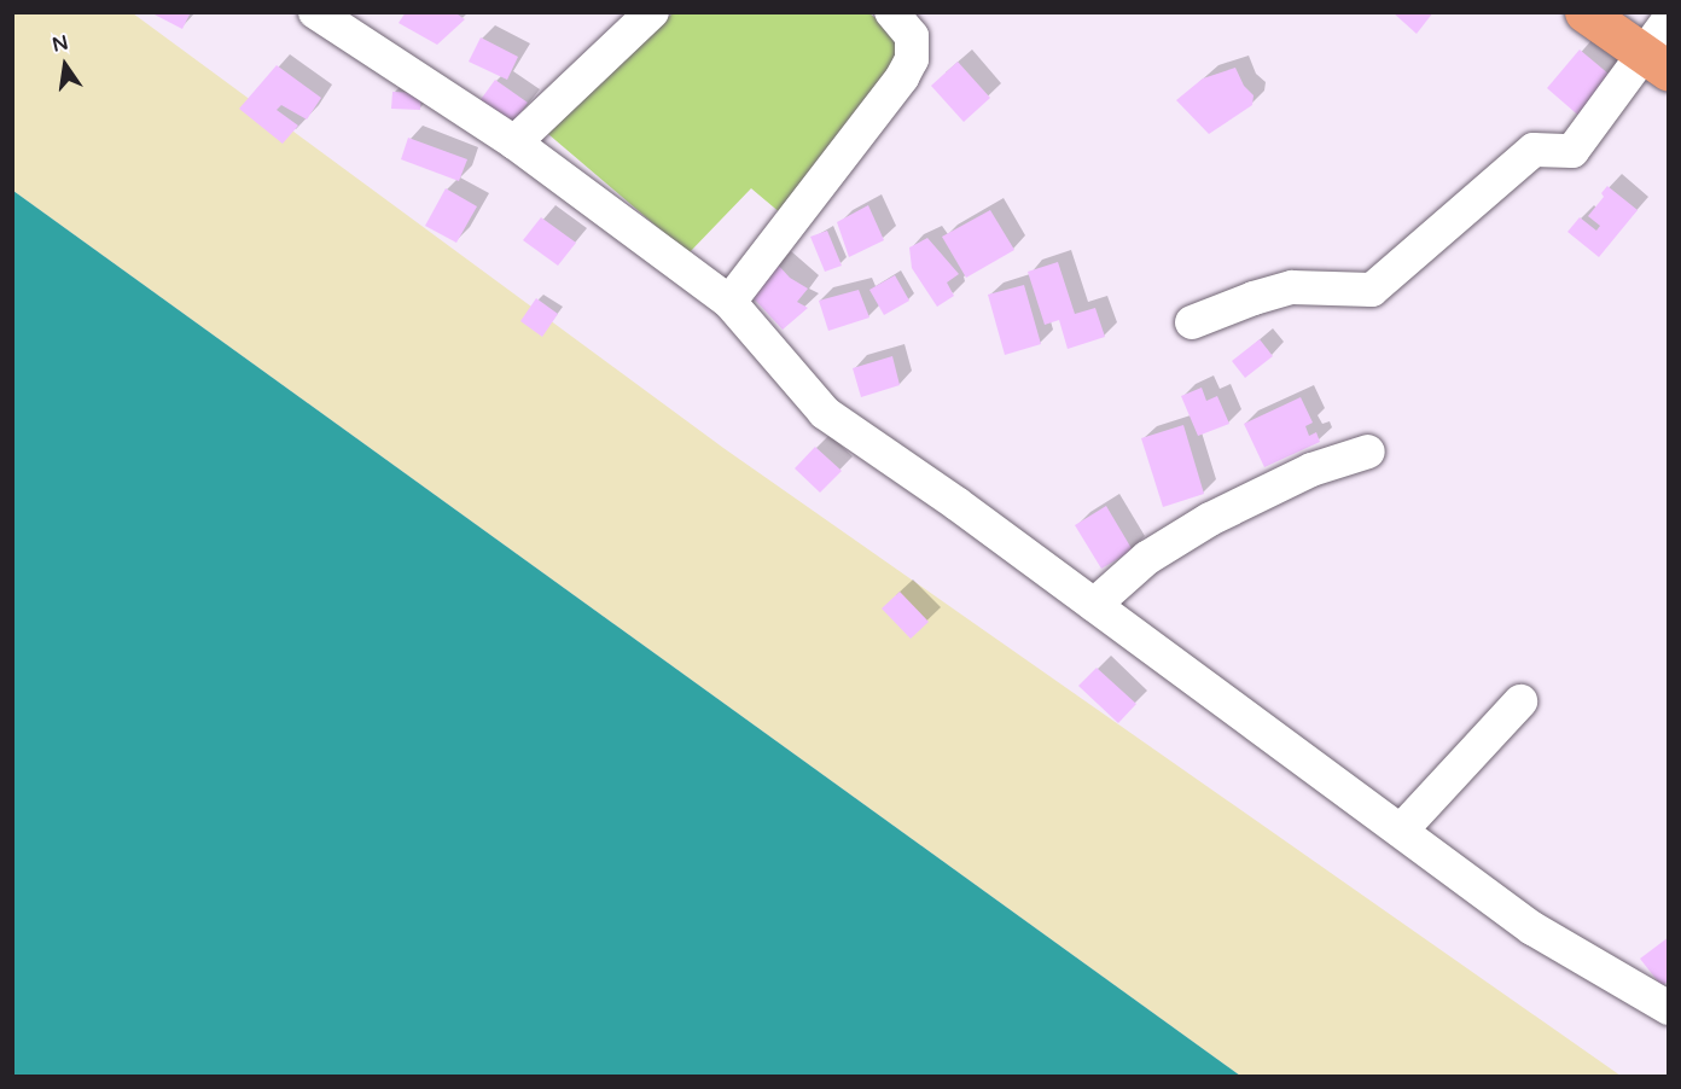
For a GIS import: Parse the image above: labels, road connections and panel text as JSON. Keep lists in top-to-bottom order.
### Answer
{
  "north": "top"
}
